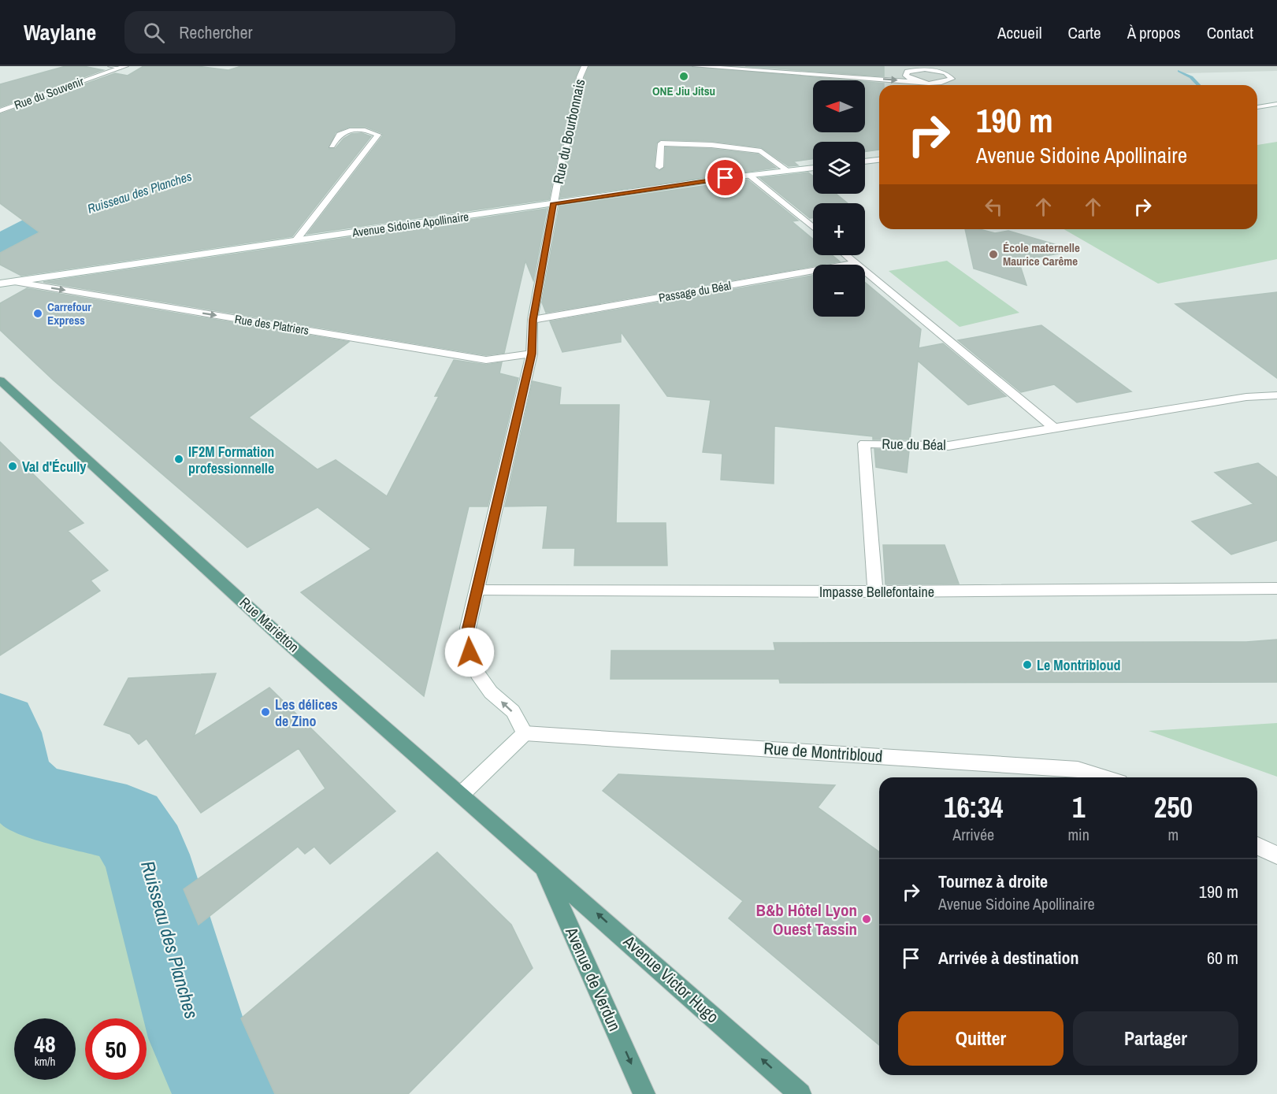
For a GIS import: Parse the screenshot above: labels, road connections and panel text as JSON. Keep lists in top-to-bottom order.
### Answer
{
  "streets": {
    "main road": ["Rue Marietton", "Avenue de Verdun", "Avenue Victor Hugo"],
    "street": [
      "Rue du Souvenir",
      "Rue du Bourbonnais",
      "Avenue Sidoine Apollinaire",
      "Passage du Béal",
      "Rue des Platriers",
      "Rue du Béal",
      "Impasse Bellefontaine",
      "Rue de Montribloud"
    ]
  },
  "crossings": [
    ["Rue du Bourbonnais", "Avenue Sidoine Apollinaire"],
    ["Rue du Bourbonnais", "Passage du Béal"],
    ["Rue du Bourbonnais", "Rue des Platriers"],
    ["Rue du Bourbonnais", "Impasse Bellefontaine"],
    ["Rue du Bourbonnais", "Rue de Montribloud"],
    ["Avenue Sidoine Apollinaire", "Rue des Platriers"],
    ["Rue du Béal", "Impasse Bellefontaine"],
    ["Rue Marietton", "Avenue de Verdun"],
    ["Rue Marietton", "Avenue Victor Hugo"],
    ["Avenue de Verdun", "Avenue Victor Hugo"]
  ],
  "one_way": ["Rue des Platriers", "Avenue de Verdun", "Avenue Victor Hugo"],
  "water": ["Ruisseau des Planches"],
  "places": [
    "ONE Jiu Jitsu",
    "École maternelle Maurice Carême",
    "Carrefour Express",
    "IF2M Formation professionnelle",
    "Val d'Écully",
    "Le Montribloud",
    "Les délices de Zino",
    "B&b Hôtel Lyon Ouest Tassin"
  ],
  "north": "left",
  "page": {
    "header": "Waylane",
    "search": "Rechercher",
    "nav": [
      "Accueil",
      "Carte",
      "À propos",
      "Contact"
    ],
    "map_buttons": ["+", "−"],
    "turn": ["190 m", "Avenue Sidoine Apollinaire"],
    "eta": [
      "16:34",
      "Arrivée",
      "1",
      "min",
      "250",
      "m"
    ],
    "list": [
      {
        "name": "Tournez à droite",
        "note": "Avenue Sidoine Apollinaire",
        "value": "190 m"
      },
      {
        "name": "Arrivée à destination",
        "value": "60 m"
      }
    ],
    "buttons": ["Quitter", "Partager"],
    "speed": "48 km/h",
    "limit": "50"
  }
}
